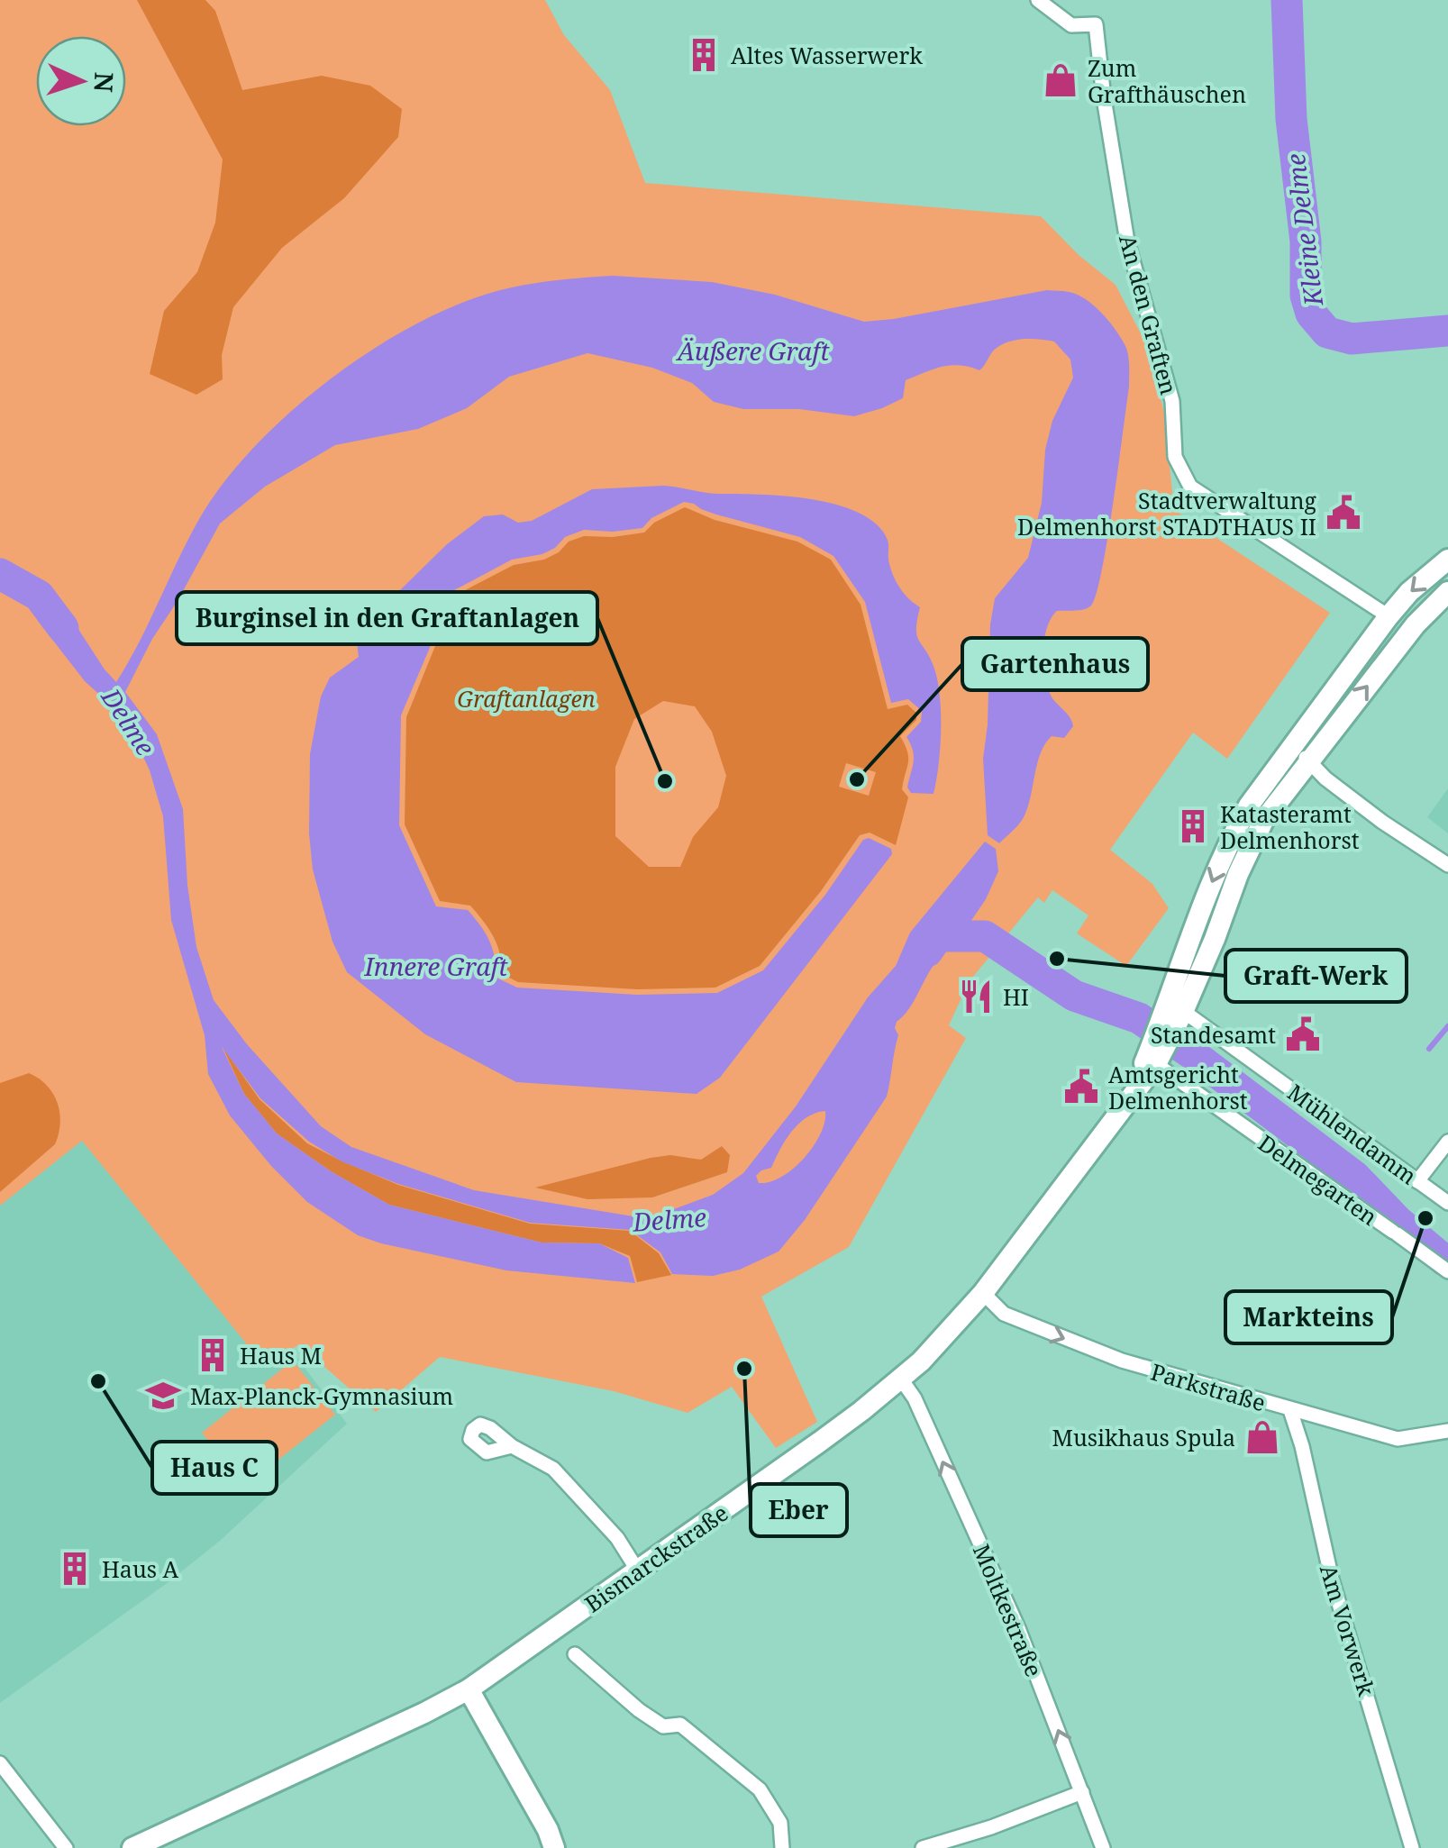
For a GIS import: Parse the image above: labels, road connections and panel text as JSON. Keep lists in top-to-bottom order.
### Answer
{
  "streets": {
    "main road": ["Bismarckstraße"],
    "street": [
      "An den Graften",
      "Mühlendamm",
      "Delmegarten",
      "Parkstraße",
      "Moltkestraße",
      "Am Vorwerk"
    ]
  },
  "crossings": [
    ["Mühlendamm", "Bismarckstraße"],
    ["Delmegarten", "Bismarckstraße"],
    ["Parkstraße", "Bismarckstraße"],
    ["Parkstraße", "Am Vorwerk"],
    ["Bismarckstraße", "Moltkestraße"]
  ],
  "one_way": ["Parkstraße", "Moltkestraße"],
  "water": [
    "Kleine Delme",
    "Äußere Graft",
    "Delme",
    "Innere Graft"
  ],
  "parks": ["Graftanlagen"],
  "places": {
    "building": [
      "Altes Wasserwerk",
      "Katasteramt Delmenhorst",
      "Haus M",
      "Haus A"
    ],
    "shop": ["Zum Grafthäuschen", "Musikhaus Spula"],
    "public building": ["Stadtverwaltung Delmenhorst STADTHAUS II", "Standesamt", "Amtsgericht Delmenhorst"],
    "other": [
      "Gartenhaus",
      "Burginsel in den Graftanlagen",
      "Graft-Werk",
      "Markteins",
      "Eber",
      "Haus C"
    ],
    "restaurant": ["HI"],
    "school or university": ["Max-Planck-Gymnasium"]
  },
  "north": "right"
}
